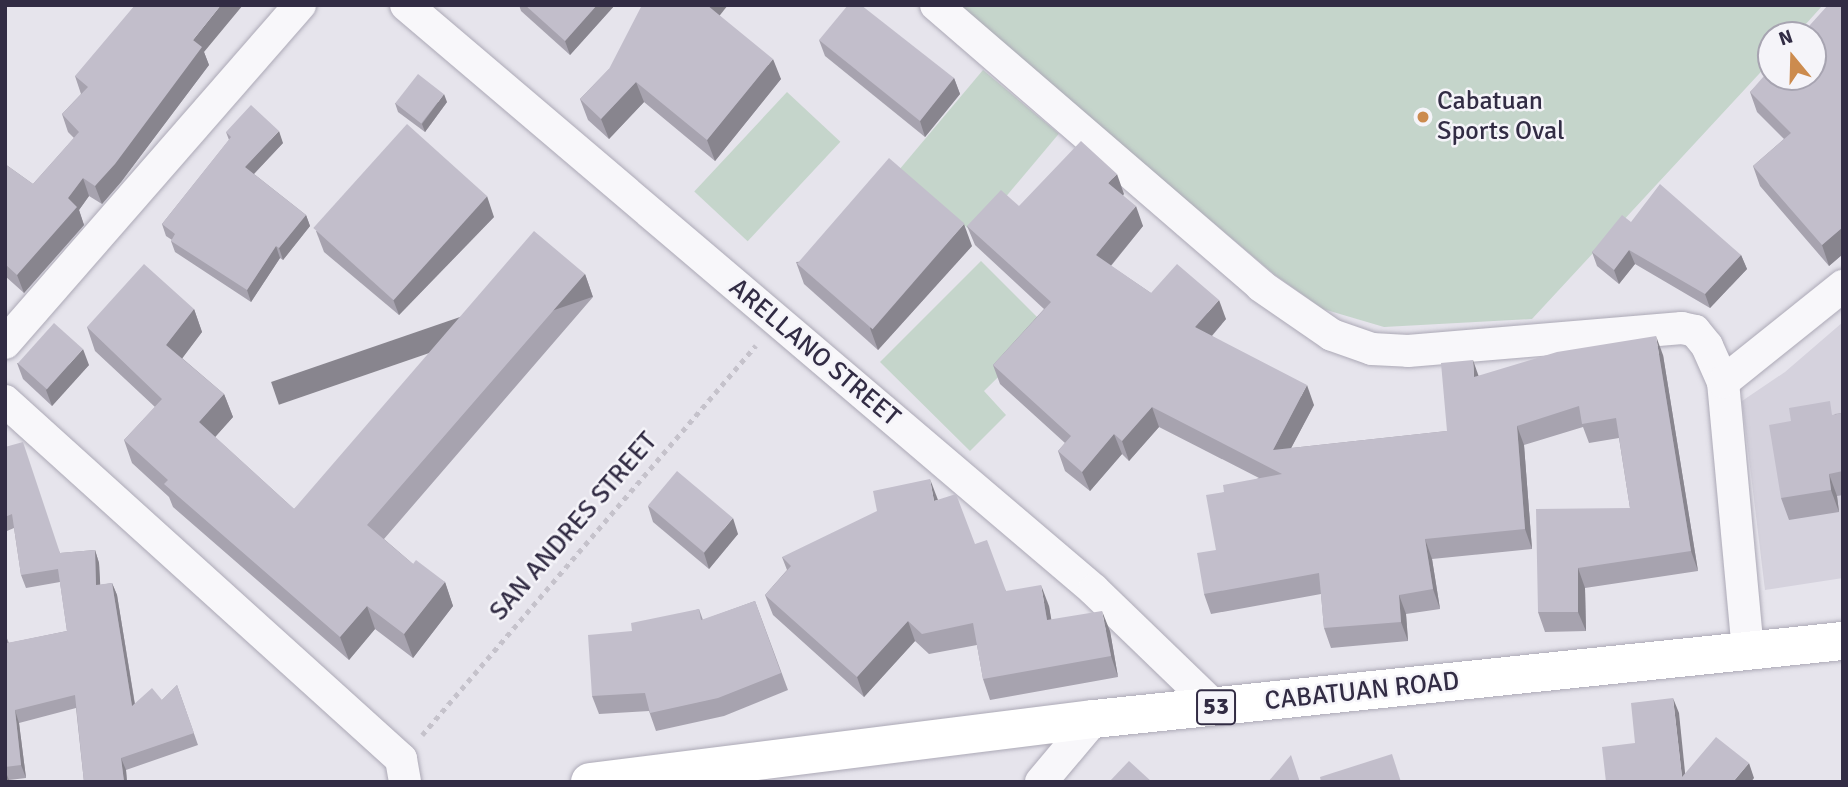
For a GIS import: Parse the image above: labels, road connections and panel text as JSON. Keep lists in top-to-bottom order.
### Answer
{
  "streets": {
    "highway": ["CABATUAN ROAD", "53"],
    "street": ["ARELLANO STREET"],
    "path": ["SAN ANDRES STREET"]
  },
  "crossings": [
    ["ARELLANO STREET", "SAN ANDRES STREET"],
    ["ARELLANO STREET", "CABATUAN ROAD"]
  ],
  "places": ["Cabatuan Sports Oval"],
  "north": "top"
}
